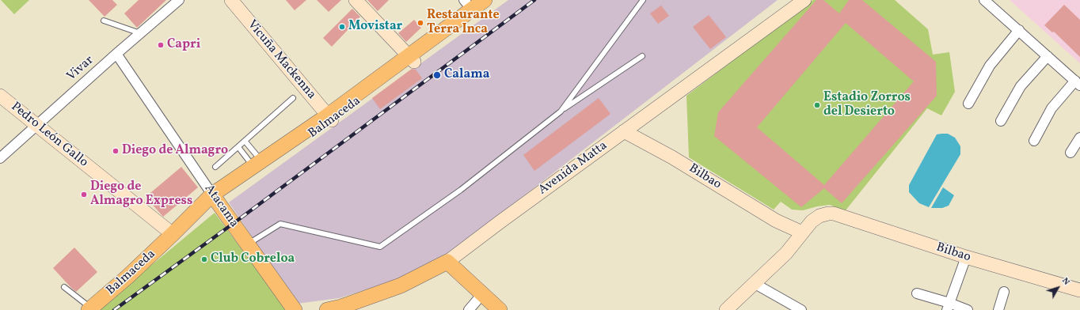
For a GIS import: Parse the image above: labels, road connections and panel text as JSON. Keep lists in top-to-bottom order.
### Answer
{
  "streets": {
    "main road": ["Balmaceda", "Avenida Matta", "Atacama"],
    "street": [
      "Vicuña Mackenna",
      "Vivar",
      "Pedro León Gallo",
      "Bilbao"
    ]
  },
  "crossings": [
    ["Vicuña Mackenna", "Balmaceda"],
    ["Vivar", "Pedro León Gallo"],
    ["Vivar", "Atacama"],
    ["Balmaceda", "Pedro León Gallo"],
    ["Balmaceda", "Atacama"],
    ["Avenida Matta", "Bilbao"]
  ],
  "places": [
    "Restaurante Terra Inca",
    "Movistar",
    "Capri",
    "Calama",
    "Estadio Zorros del Desierto",
    "Diego de Almagro",
    "Diego de Almagro Express",
    "Club Cobreloa"
  ],
  "north": "top right"
}
